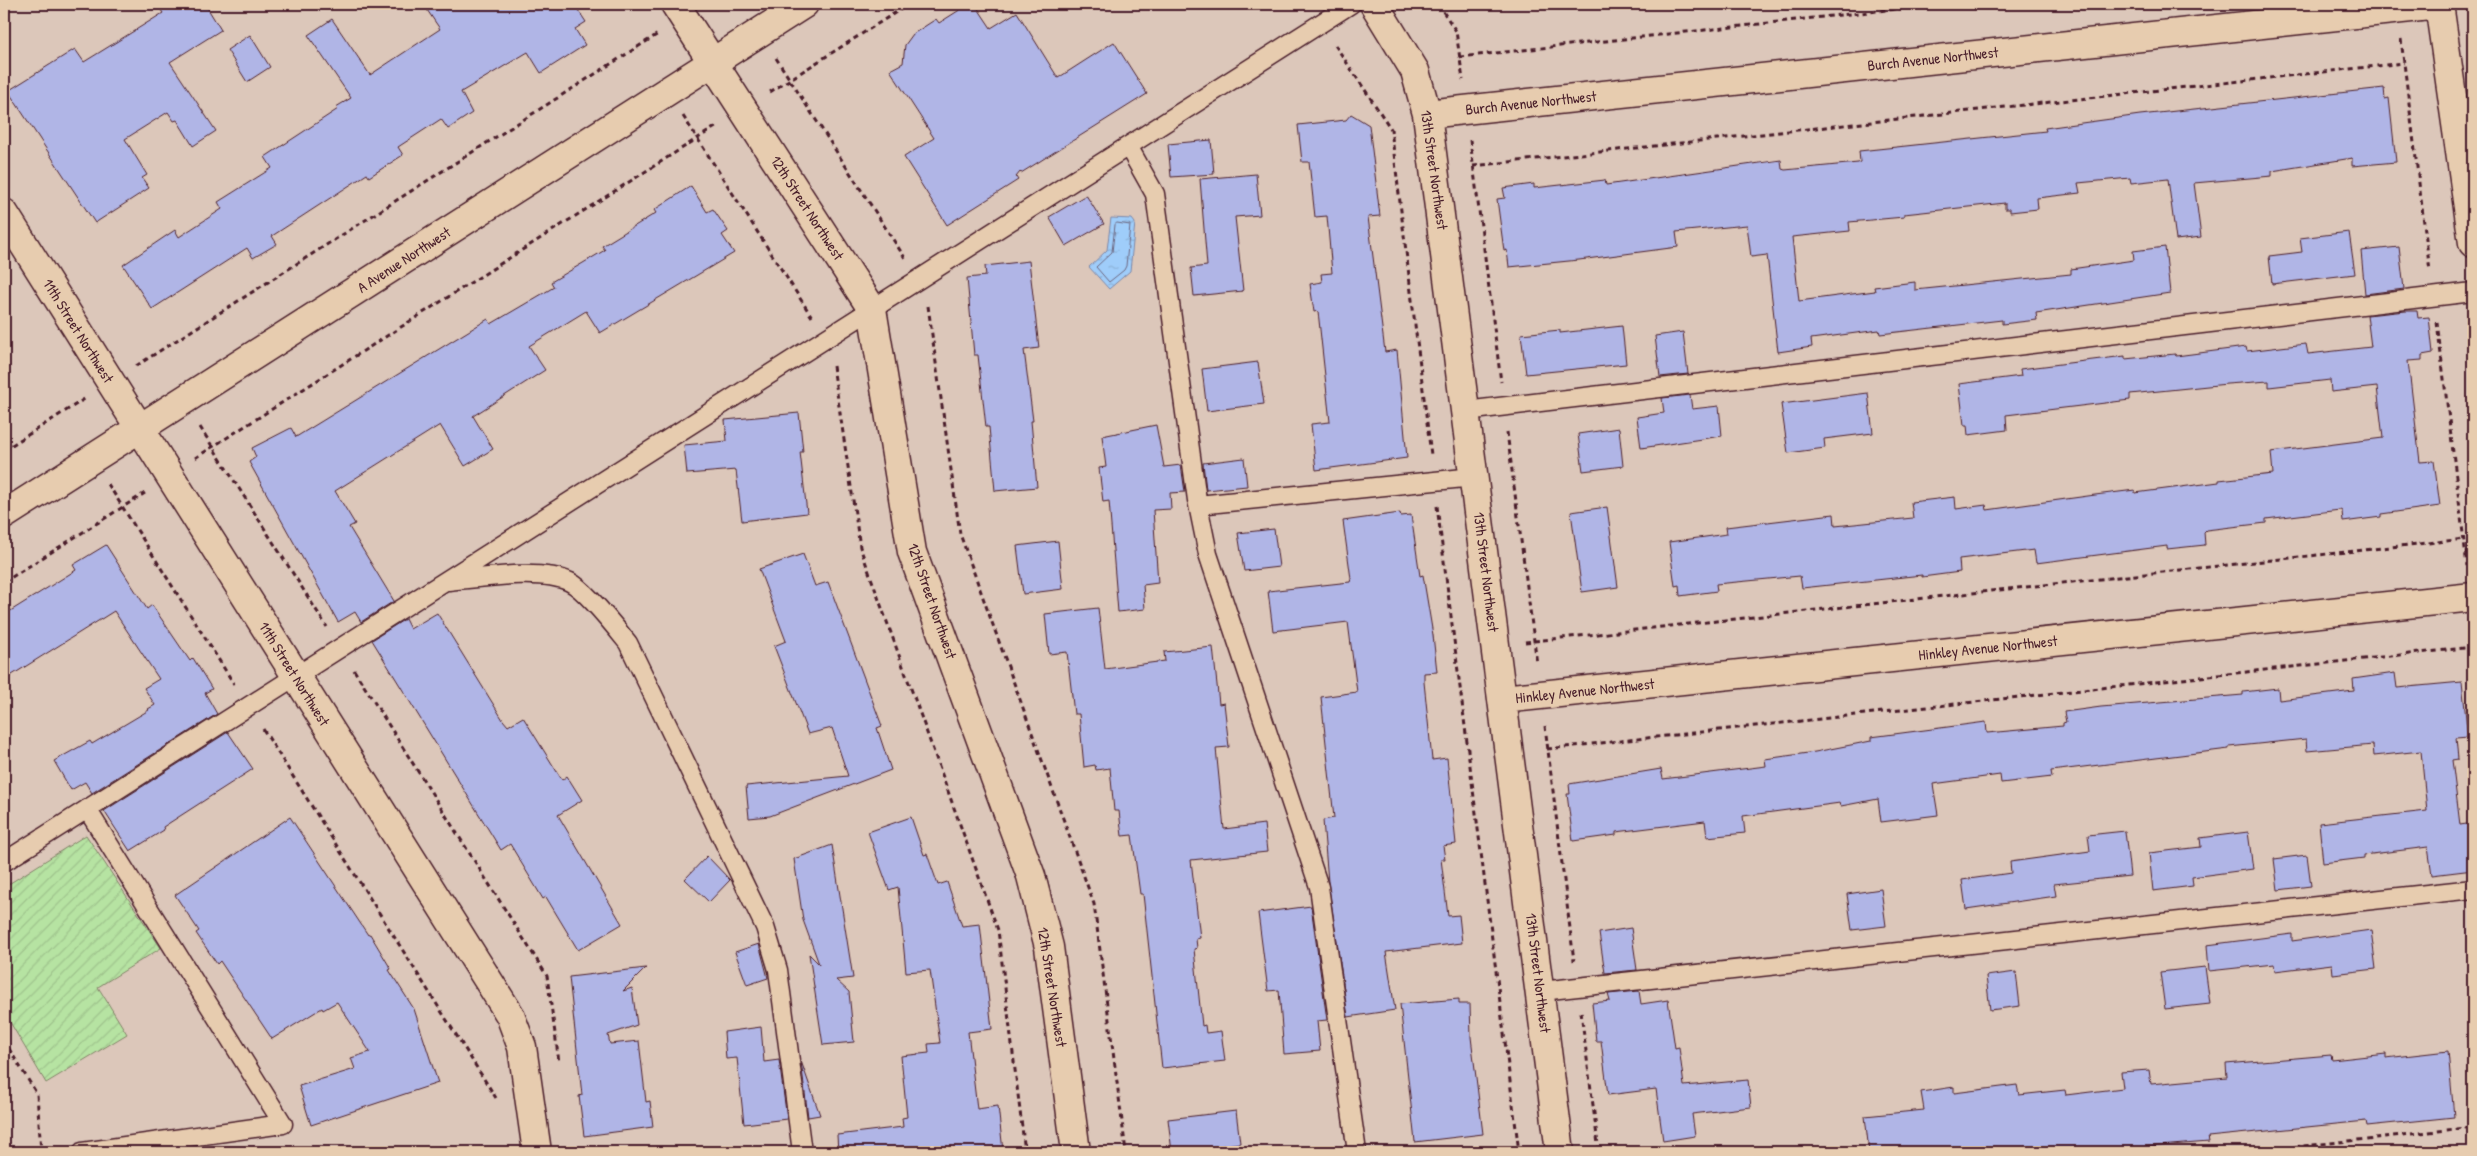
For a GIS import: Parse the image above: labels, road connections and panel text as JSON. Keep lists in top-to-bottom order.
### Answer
{
  "streets": {
    "street": [
      "Burch Avenue Northwest",
      "13th Street Northwest",
      "12th Street Northwest",
      "A Avenue Northwest",
      "11th Street Northwest",
      "Hinkley Avenue Northwest"
    ]
  },
  "crossings": [
    ["Burch Avenue Northwest", "13th Street Northwest"],
    ["13th Street Northwest", "Hinkley Avenue Northwest"],
    ["12th Street Northwest", "A Avenue Northwest"],
    ["A Avenue Northwest", "11th Street Northwest"]
  ]
}
